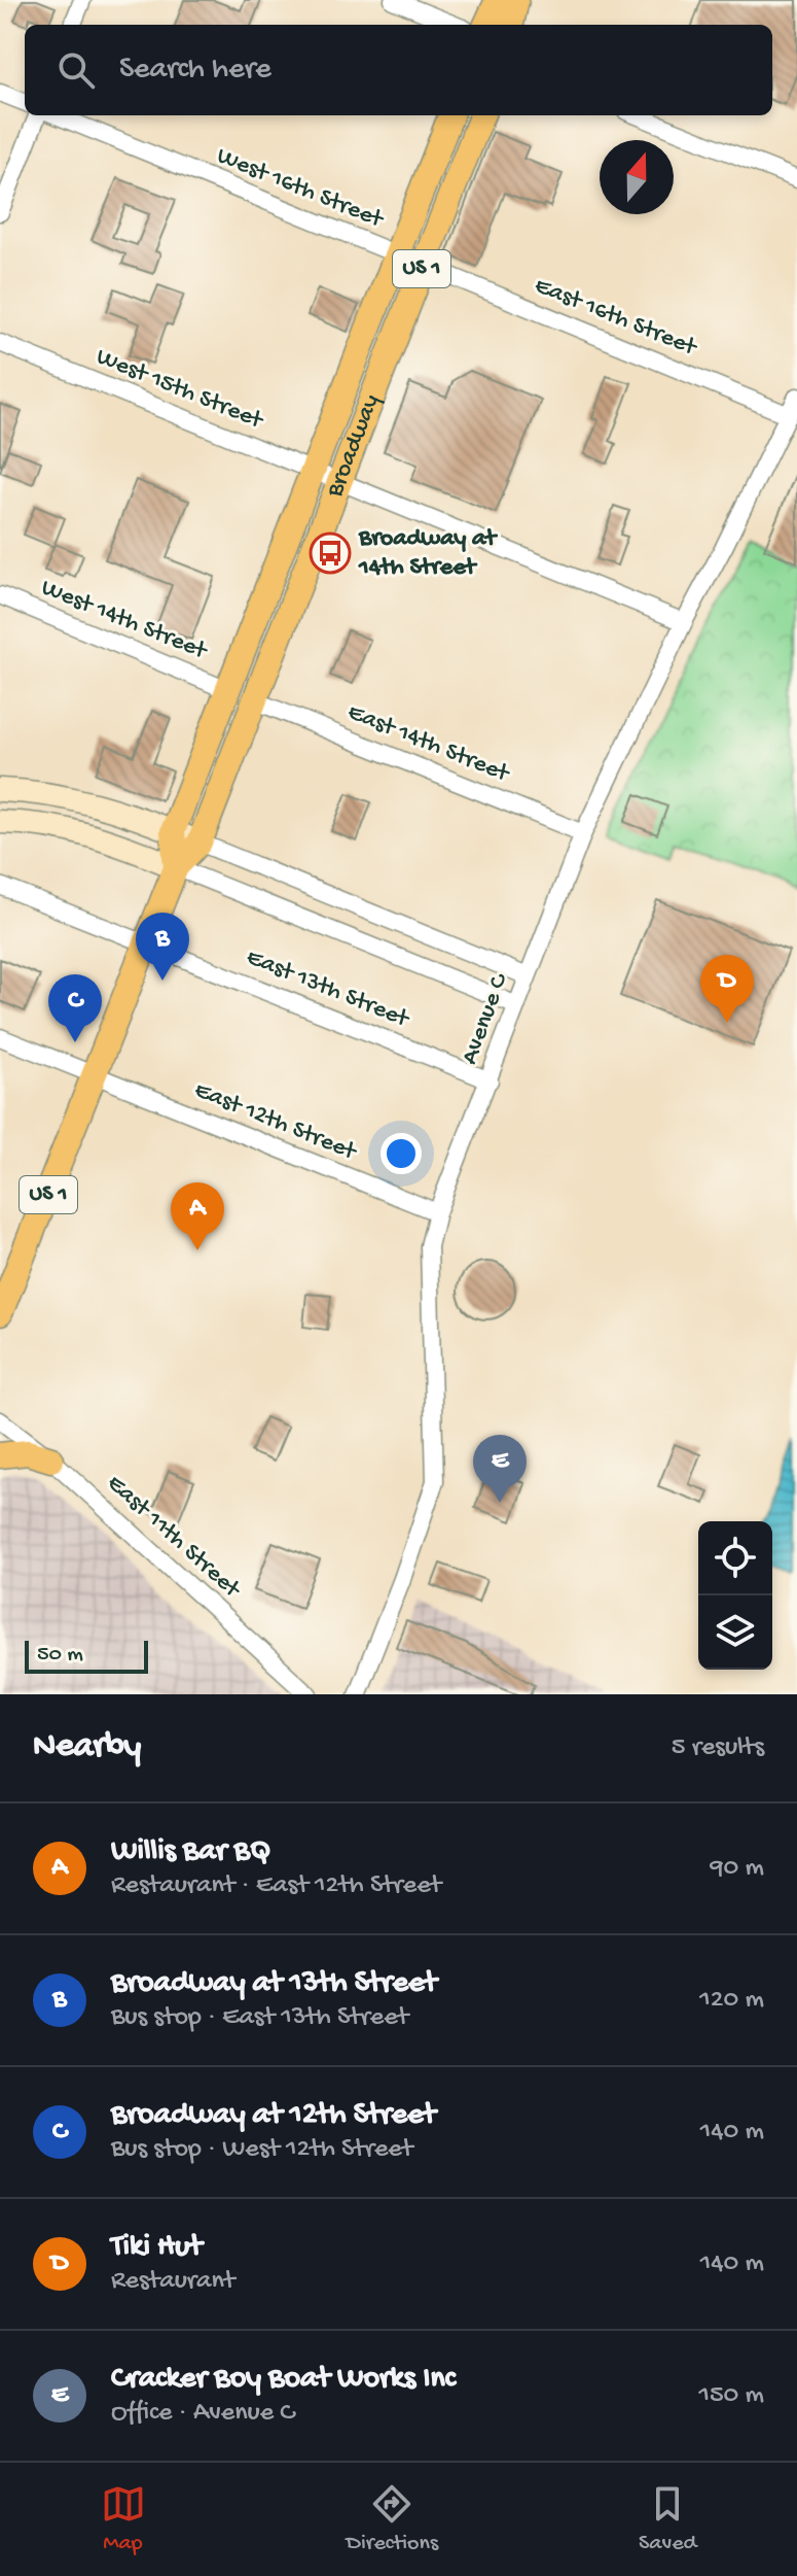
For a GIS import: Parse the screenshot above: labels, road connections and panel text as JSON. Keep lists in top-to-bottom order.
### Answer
{
  "streets": {
    "main road": ["US 1", "Broadway"],
    "street": [
      "West 16th Street",
      "East 16th Street",
      "West 15th Street",
      "West 14th Street",
      "East 14th Street",
      "East 13th Street",
      "Avenue C",
      "East 12th Street",
      "East 11th Street"
    ]
  },
  "crossings": [
    ["West 16th Street", "Broadway"],
    ["East 16th Street", "Broadway"],
    ["East 16th Street", "Avenue C"],
    ["West 15th Street", "Broadway"],
    ["West 15th Street", "Avenue C"],
    ["Broadway", "West 14th Street"],
    ["Broadway", "East 14th Street"],
    ["Broadway", "East 13th Street"],
    ["Broadway", "East 12th Street"],
    ["East 14th Street", "Avenue C"],
    ["East 13th Street", "Avenue C"],
    ["Avenue C", "East 12th Street"]
  ],
  "places": {
    "bus stop": ["Broadway at 14th Street"]
  },
  "scale_bar": "50 m",
  "north": "top",
  "page": {
    "search": "Search here",
    "pins": [
      "B",
      "D",
      "C",
      "A",
      "E"
    ],
    "scale": "50 m",
    "heading": ["Nearby", "5 results"],
    "list": [
      {
        "mark": "A",
        "name": "Willis Bar BQ",
        "note": "Restaurant · East 12th Street",
        "value": "90 m"
      },
      {
        "mark": "B",
        "name": "Broadway at 13th Street",
        "note": "Bus stop · East 13th Street",
        "value": "120 m"
      },
      {
        "mark": "C",
        "name": "Broadway at 12th Street",
        "note": "Bus stop · West 12th Street",
        "value": "140 m"
      },
      {
        "mark": "D",
        "name": "Tiki Hut",
        "note": "Restaurant",
        "value": "140 m"
      },
      {
        "mark": "E",
        "name": "Cracker Boy Boat Works Inc",
        "note": "Office · Avenue C",
        "value": "150 m"
      }
    ],
    "nav": ["Map", "Directions", "Saved"]
  }
}
